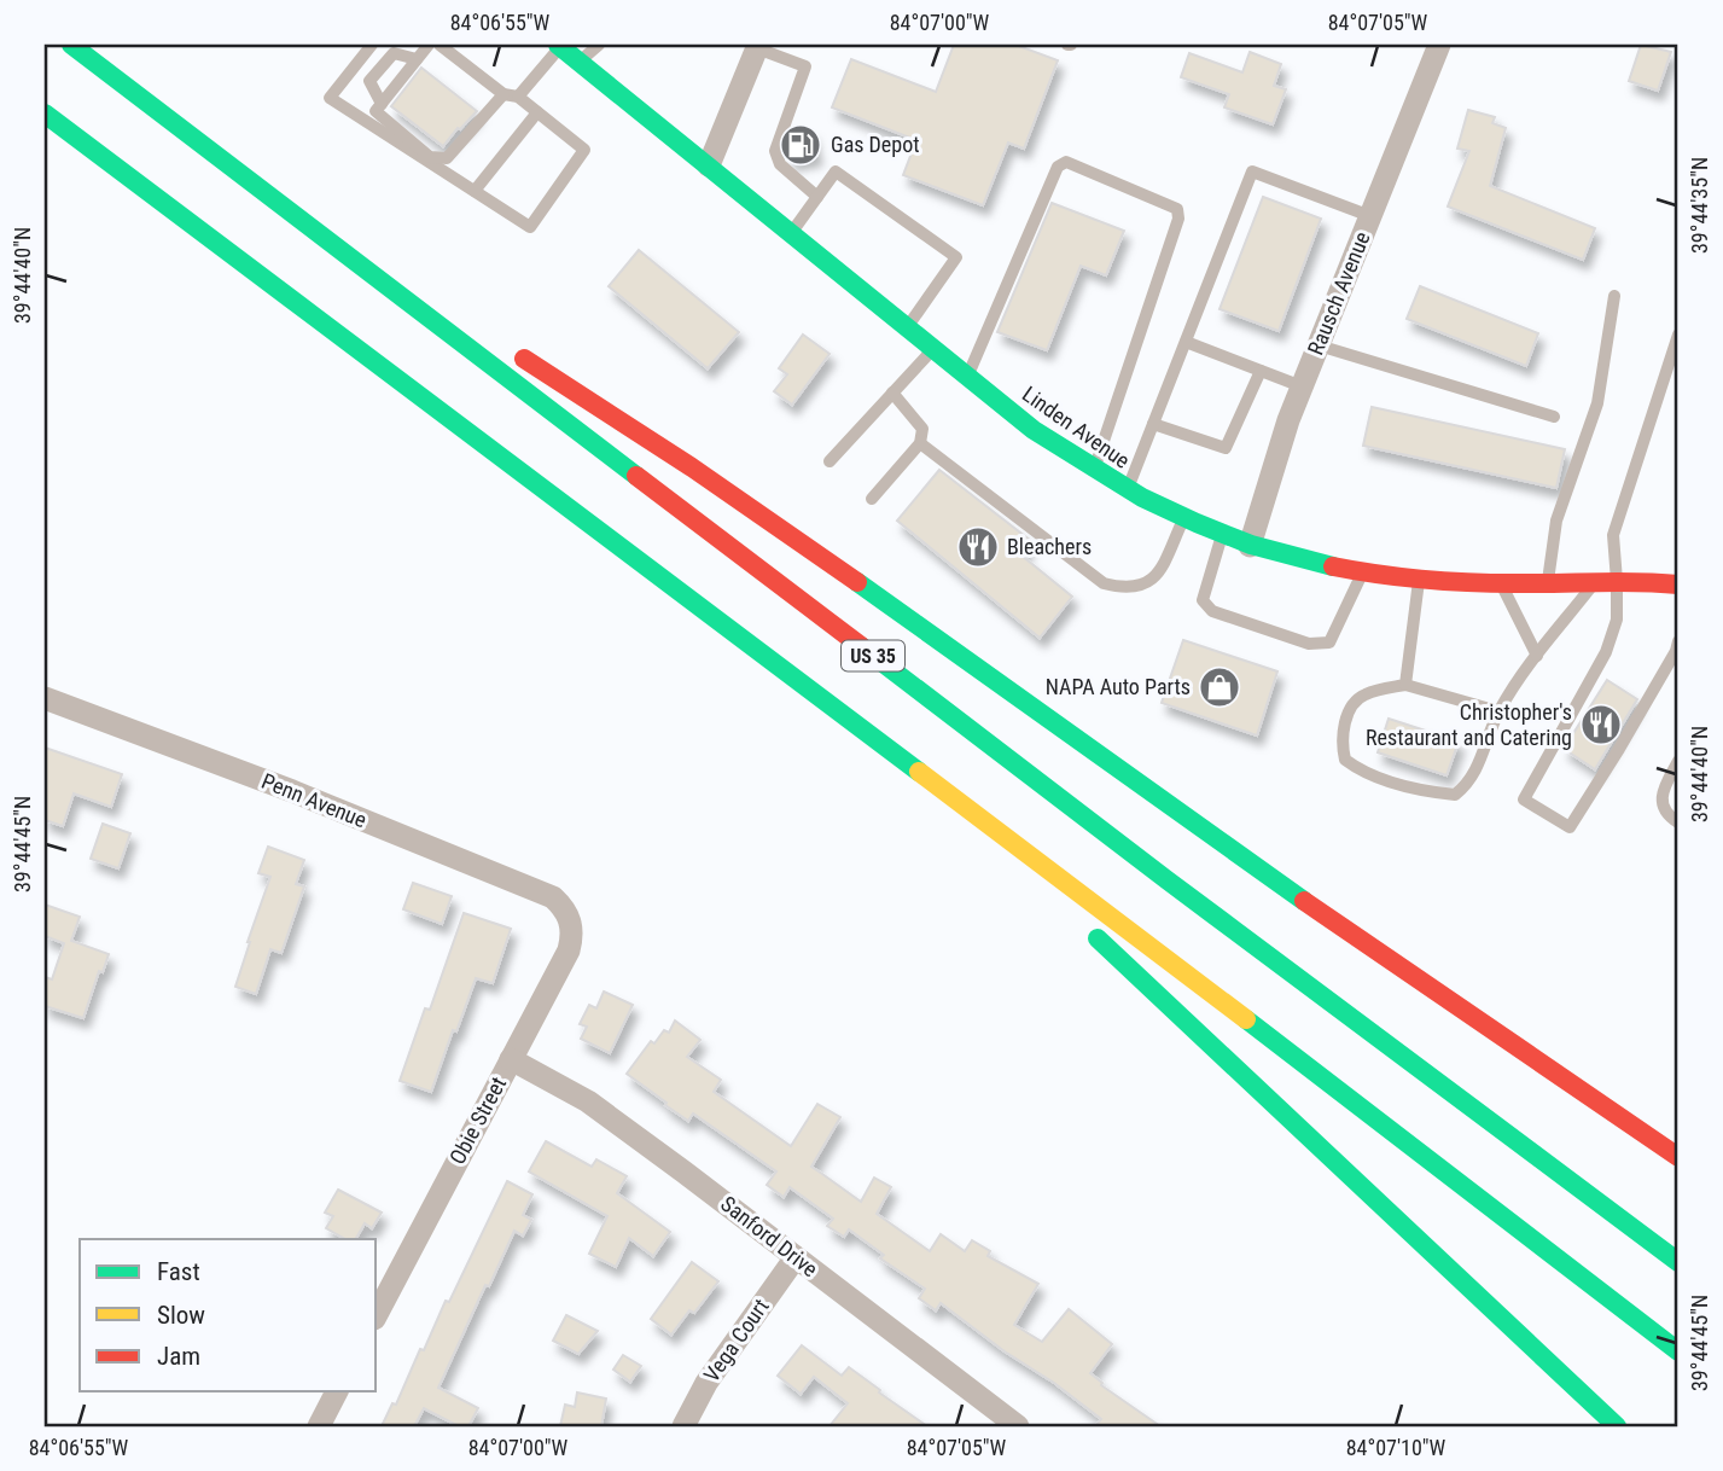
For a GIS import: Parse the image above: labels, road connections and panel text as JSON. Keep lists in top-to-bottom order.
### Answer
{
  "streets": {
    "main road": ["Linden Avenue", "US 35"],
    "street": [
      "Rausch Avenue",
      "Penn Avenue",
      "Obie Street",
      "Sanford Drive",
      "Vega Court"
    ]
  },
  "crossings": [
    ["Rausch Avenue", "Linden Avenue"],
    ["Penn Avenue", "Obie Street"],
    ["Obie Street", "Sanford Drive"],
    ["Sanford Drive", "Vega Court"]
  ],
  "places": {
    "fuel station": ["Gas Depot"],
    "restaurant": ["Bleachers", "Christopher's Restaurant and Catering"],
    "shop": ["NAPA Auto Parts"]
  },
  "legend": ["Fast", "Slow", "Jam"],
  "coordinates": [
    "84°06'55\"W",
    "84°07'00\"W",
    "84°07'05\"W",
    "39°44'35\"N",
    "39°44'40\"N",
    "39°44'45\"N",
    "84°07'10\"W"
  ]
}
